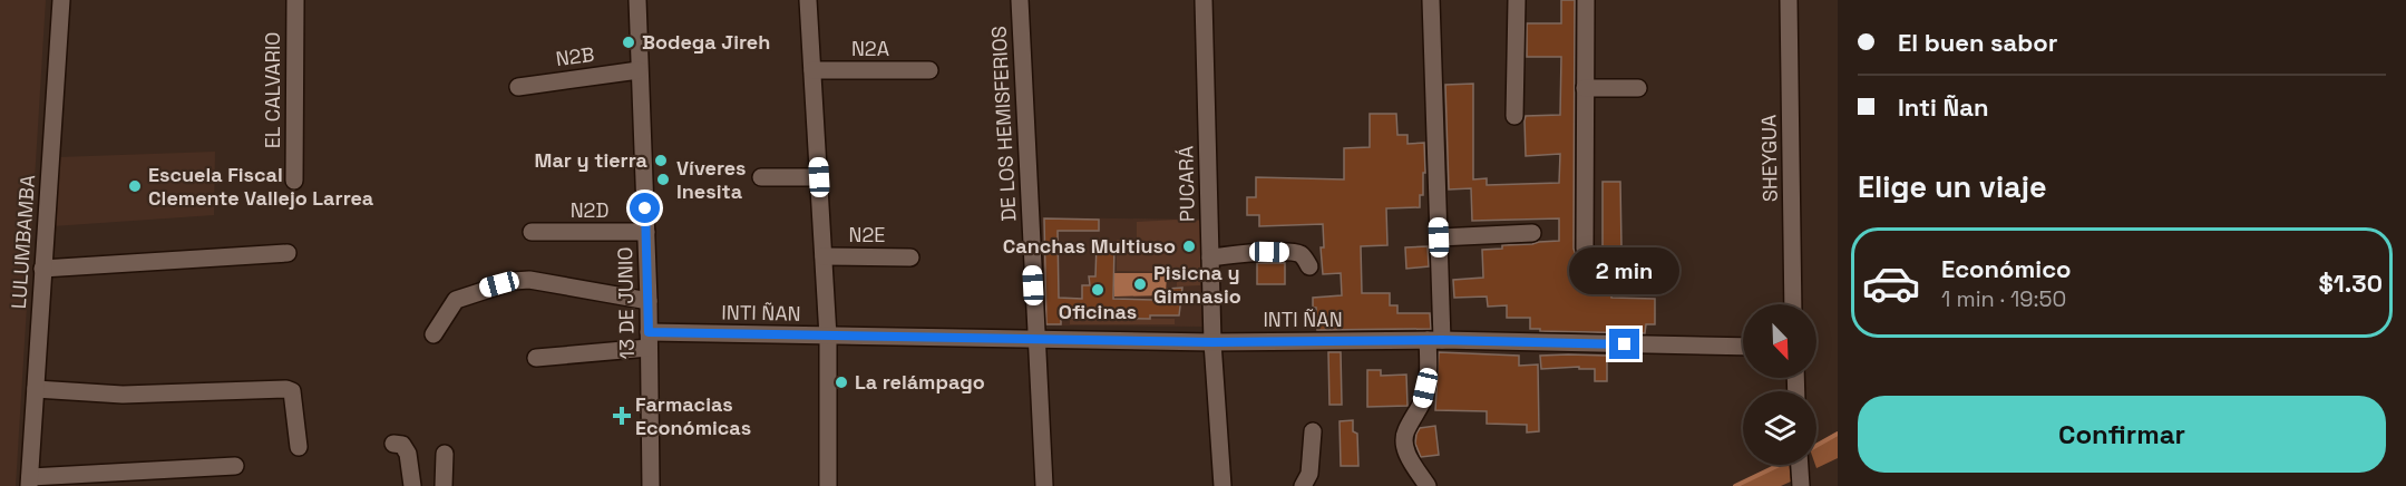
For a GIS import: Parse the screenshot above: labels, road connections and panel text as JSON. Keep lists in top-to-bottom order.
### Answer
{
  "streets": {
    "street": [
      "N2A",
      "N2B",
      "EL CALVARIO",
      "DE LOS HEMISFERIOS",
      "SHEYGUA",
      "PUCARÁ",
      "N2D",
      "N2E",
      "LULUMBAMBA",
      "13 DE JUNIO",
      "INTI ÑAN"
    ]
  },
  "crossings": [
    ["N2B", "13 DE JUNIO"],
    ["DE LOS HEMISFERIOS", "INTI ÑAN"],
    ["PUCARÁ", "INTI ÑAN"],
    ["N2D", "13 DE JUNIO"],
    ["13 DE JUNIO", "INTI ÑAN"]
  ],
  "places": {
    "other": [
      "Bodega Jireh",
      "Mar y tierra",
      "Víveres Inesita",
      "Escuela Fiscal Clemente Vallejo Larrea",
      "Canchas Multiuso",
      "Pisicna y Gimnasio",
      "Oficinas",
      "La relámpago"
    ],
    "health": ["Farmacias Económicas"]
  },
  "north": "bottom right",
  "page": {
    "banner": ["El buen sabor", "Inti Ñan"],
    "heading": "Elige un viaje",
    "list": [
      {
        "name": "Económico",
        "note": "1 min · 19:50",
        "value": "$1.30"
      }
    ],
    "bubble": "2 min",
    "buttons": "Confirmar"
  }
}
